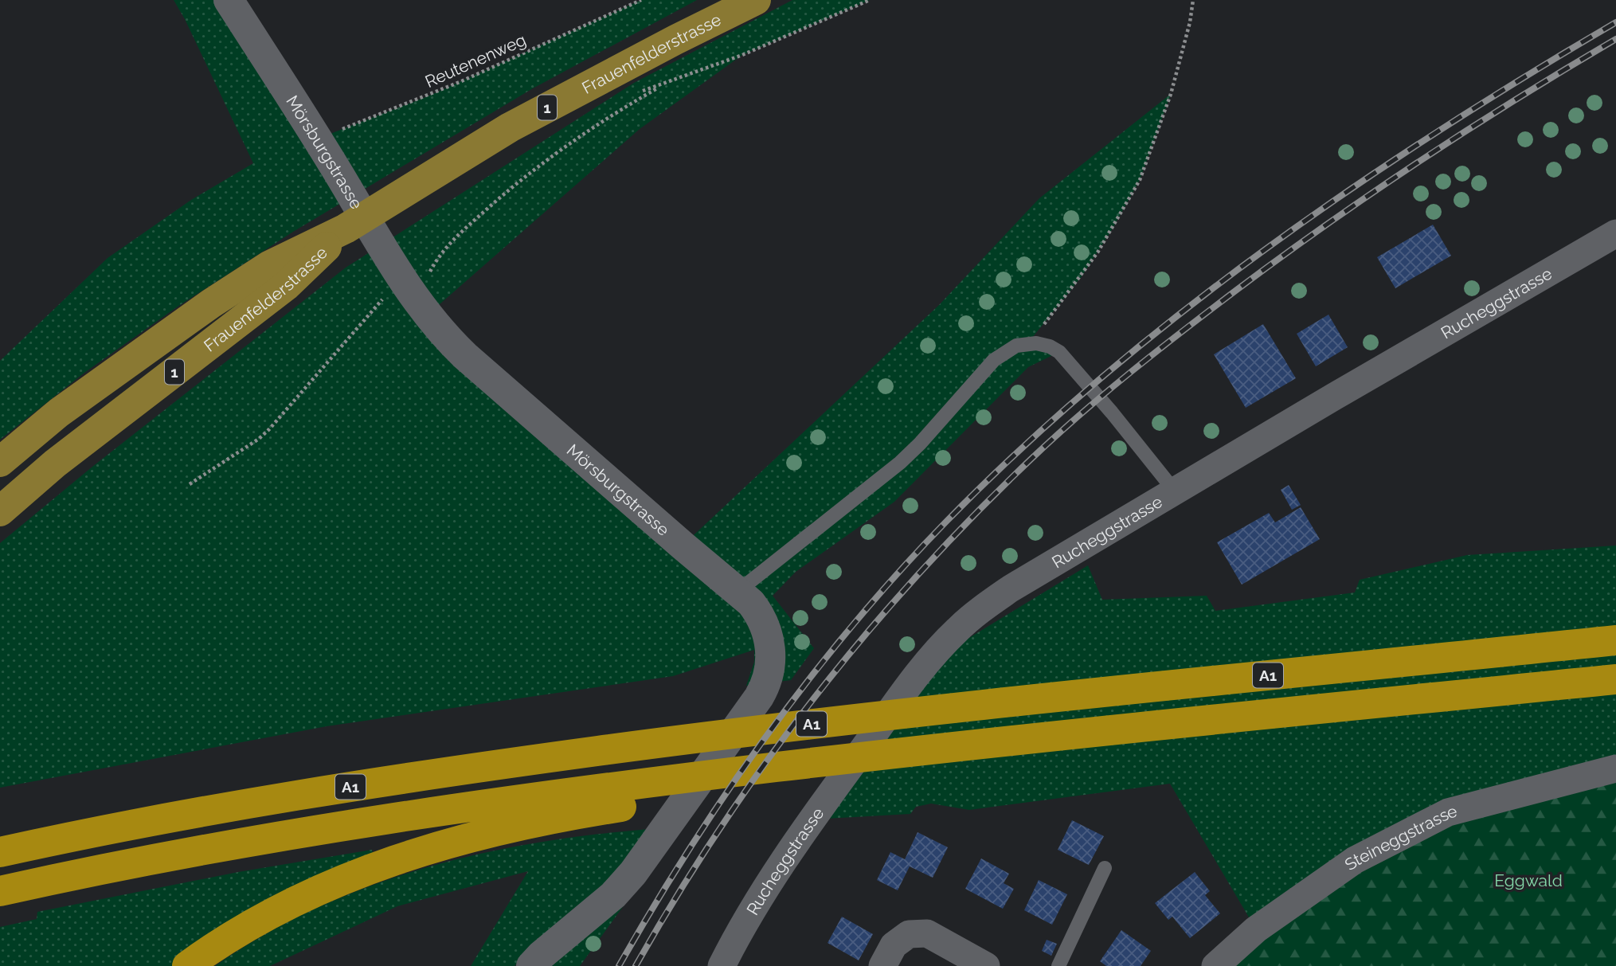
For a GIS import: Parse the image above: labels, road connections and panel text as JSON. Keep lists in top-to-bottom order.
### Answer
{
  "streets": {
    "highway": ["A1"],
    "main road": ["Frauenfelderstrasse", "1"],
    "street": ["Mörsburgstrasse", "Rucheggstrasse", "Steineggstrasse"],
    "path": ["Reutenenweg"]
  },
  "crossings": [
    ["Reutenenweg", "Mörsburgstrasse"]
  ],
  "parks": ["Eggwald"]
}
